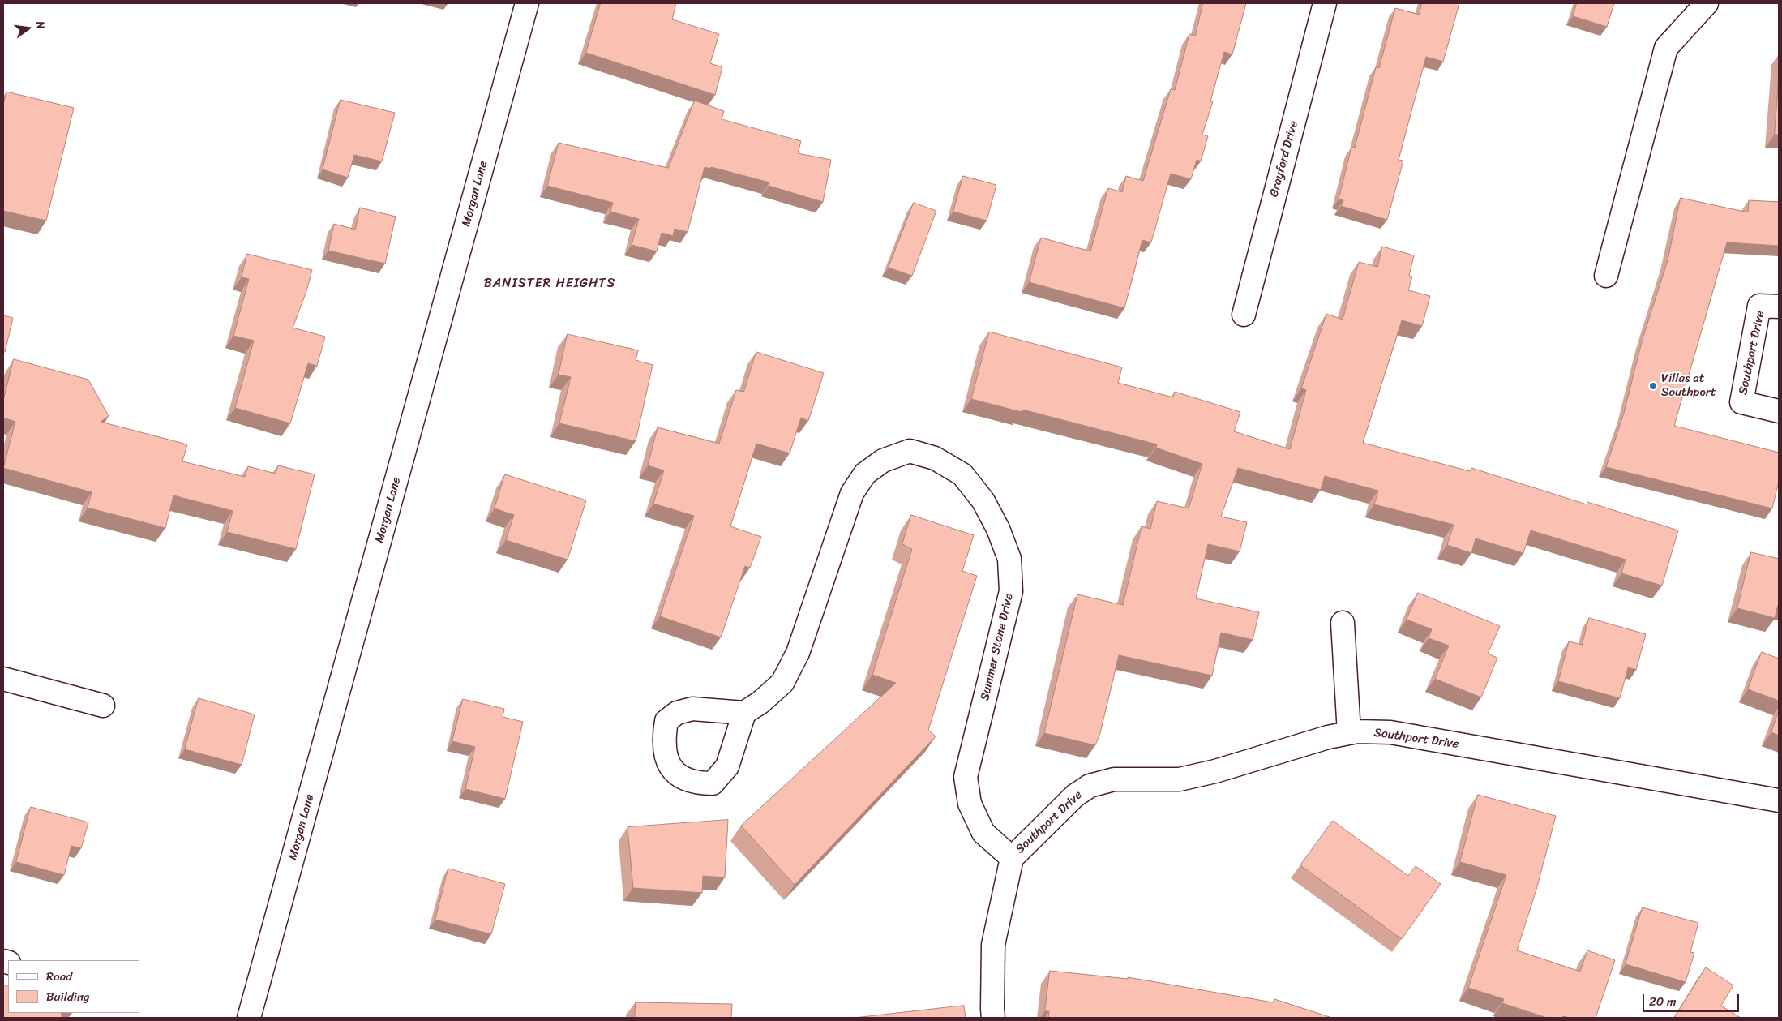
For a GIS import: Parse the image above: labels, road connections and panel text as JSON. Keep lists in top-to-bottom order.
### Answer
{
  "streets": {
    "street": [
      "Grayford Drive",
      "Morgan Lane",
      "Southport Drive",
      "Summer Stone Drive"
    ]
  },
  "crossings": [
    ["Southport Drive", "Summer Stone Drive"]
  ],
  "districts": ["BANISTER HEIGHTS"],
  "places": ["Villas at Southport"],
  "legend": ["Road", "Building"],
  "scale_bar": "20 m",
  "north": "right"
}
